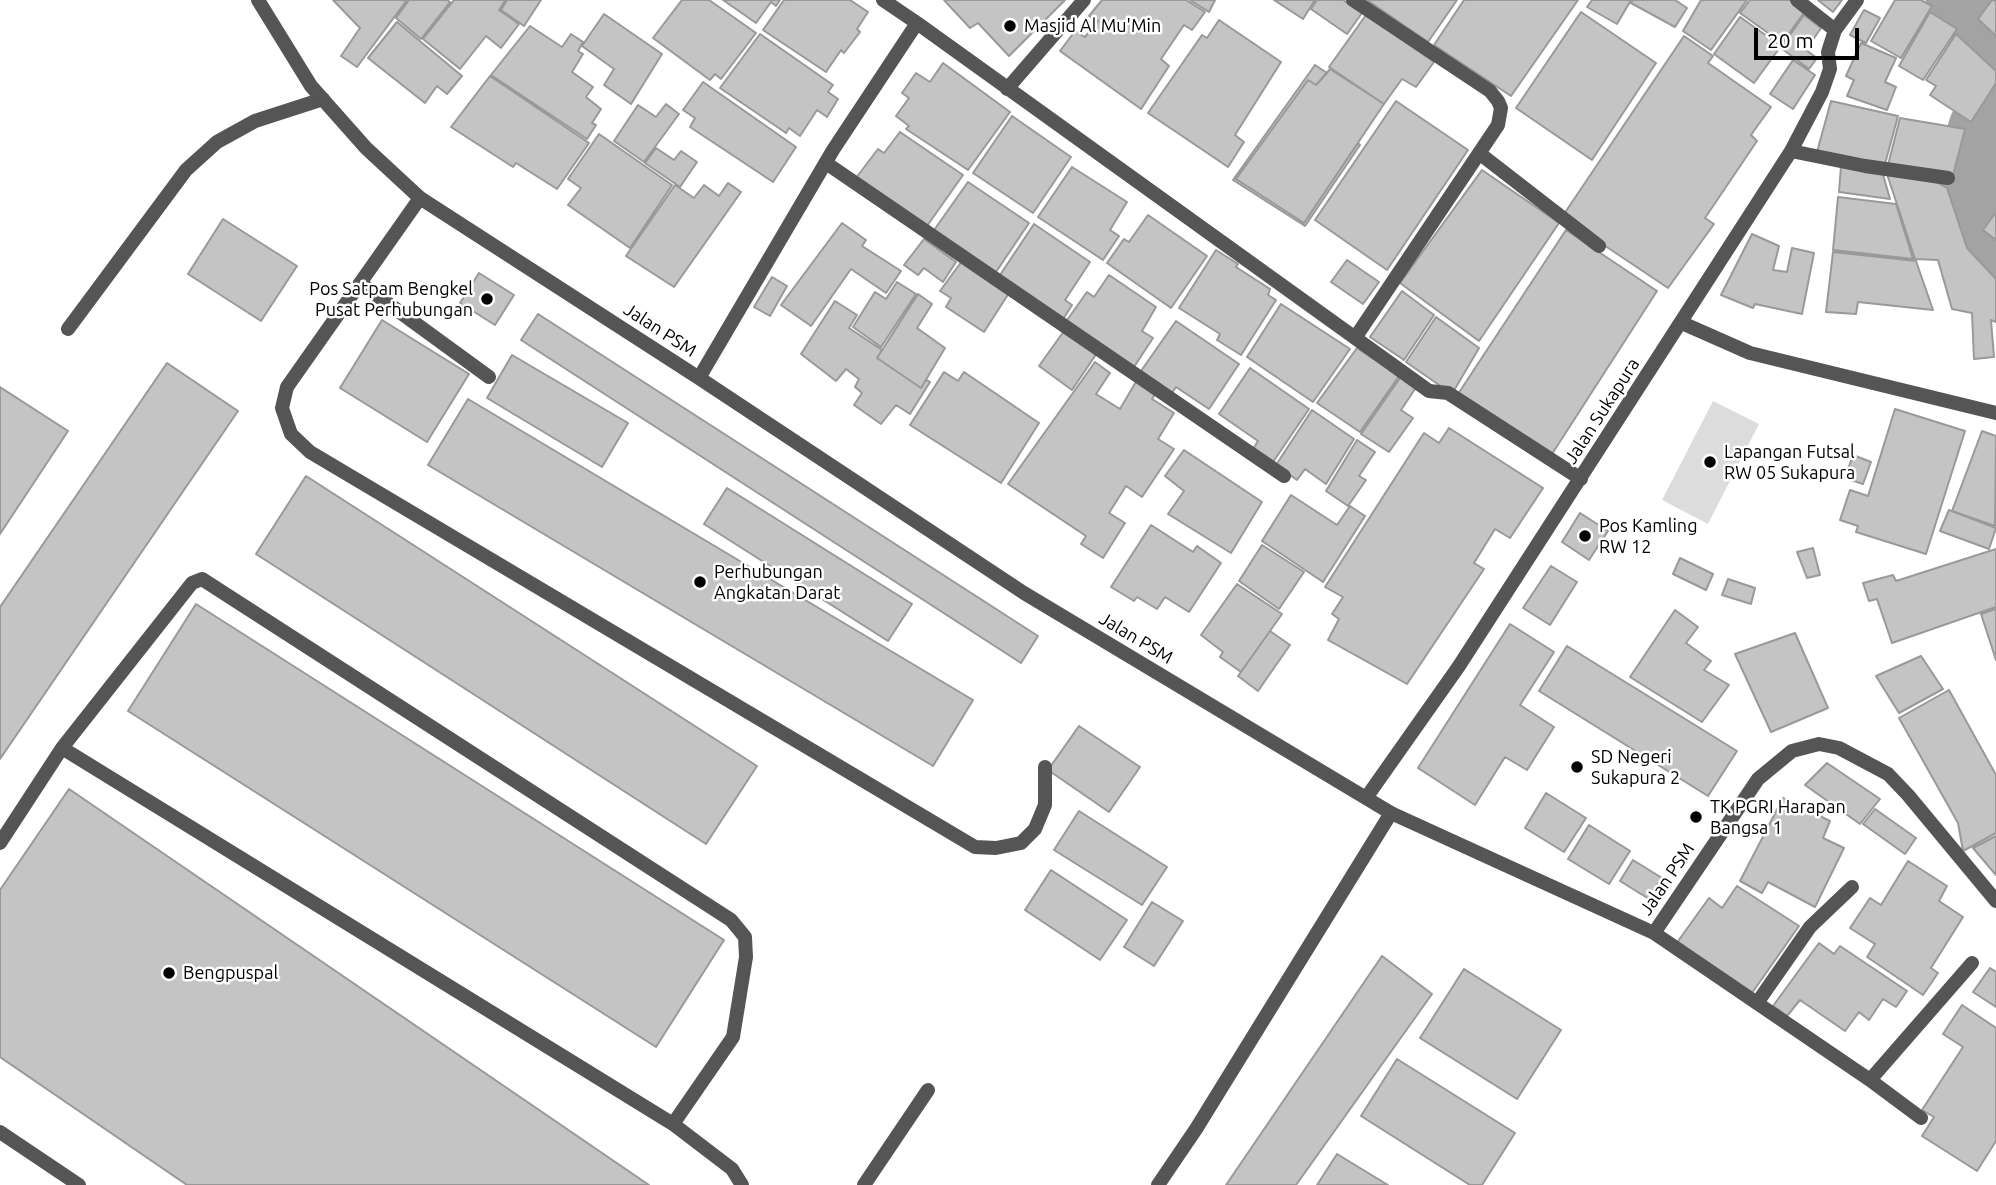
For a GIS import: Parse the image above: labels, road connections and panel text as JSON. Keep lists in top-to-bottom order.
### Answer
{
  "streets": {
    "street": ["Jalan PSM", "Jalan Sukapura"]
  },
  "crossings": [
    ["Jalan PSM", "Jalan Sukapura"]
  ],
  "places": [
    "Masjid Al Mu'Min",
    "Pos Satpam Bengkel Pusat Perhubungan",
    "Lapangan Futsal RW 05 Sukapura",
    "Pos Kamling RW 12",
    "Perhubungan Angkatan Darat",
    "SD Negeri Sukapura 2",
    "TK PGRI Harapan Bangsa 1",
    "Bengpuspal"
  ],
  "scale_bar": "20 m"
}
